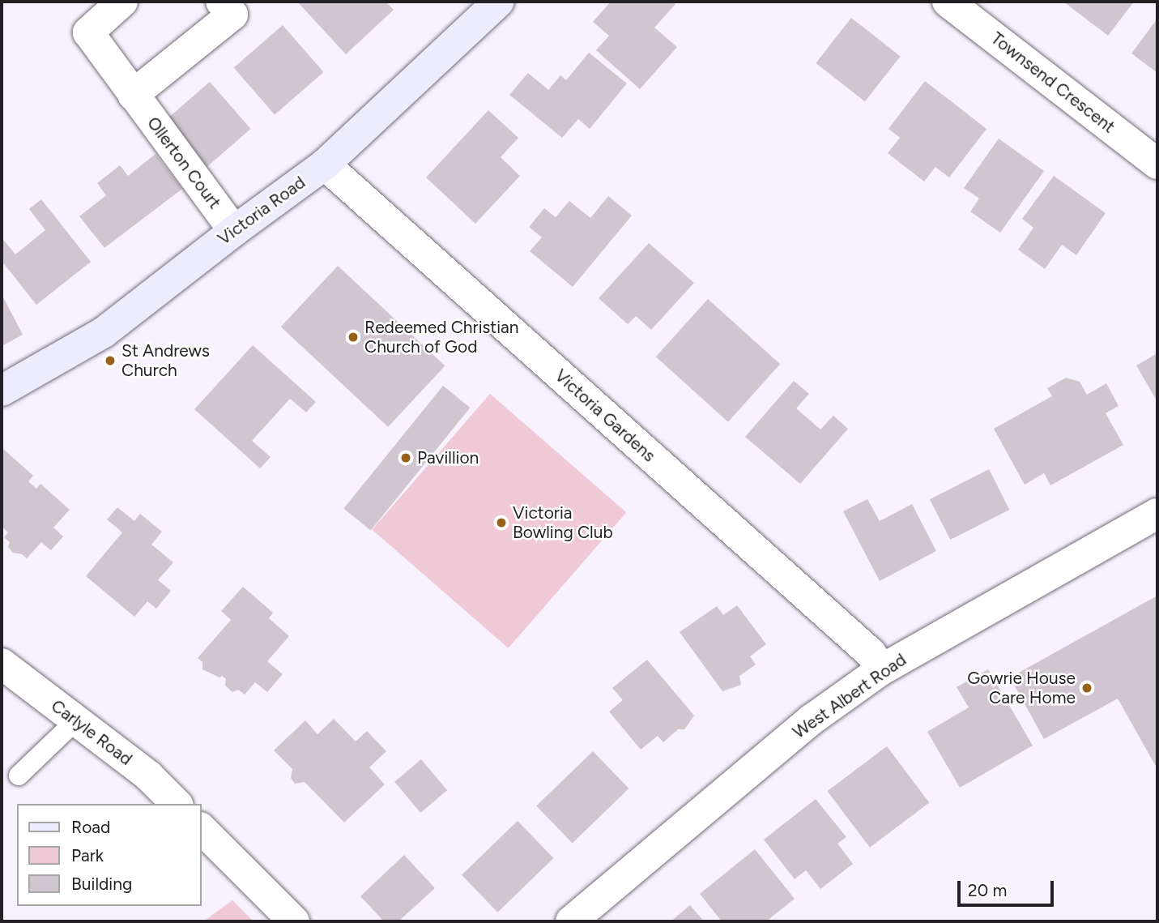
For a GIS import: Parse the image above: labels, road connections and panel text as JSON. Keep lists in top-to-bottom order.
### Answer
{
  "streets": {
    "main road": ["Victoria Road"],
    "street": [
      "Townsend Crescent",
      "Ollerton Court",
      "Victoria Gardens",
      "West Albert Road",
      "Carlyle Road"
    ]
  },
  "crossings": [
    ["Ollerton Court", "Victoria Road"],
    ["Victoria Road", "Victoria Gardens"],
    ["Victoria Gardens", "West Albert Road"]
  ],
  "places": [
    "Redeemed Christian Church of God",
    "St Andrews Church",
    "Pavillion",
    "Victoria Bowling Club",
    "Gowrie House Care Home"
  ],
  "legend": ["Road", "Park", "Building"],
  "scale_bar": "20 m"
}
